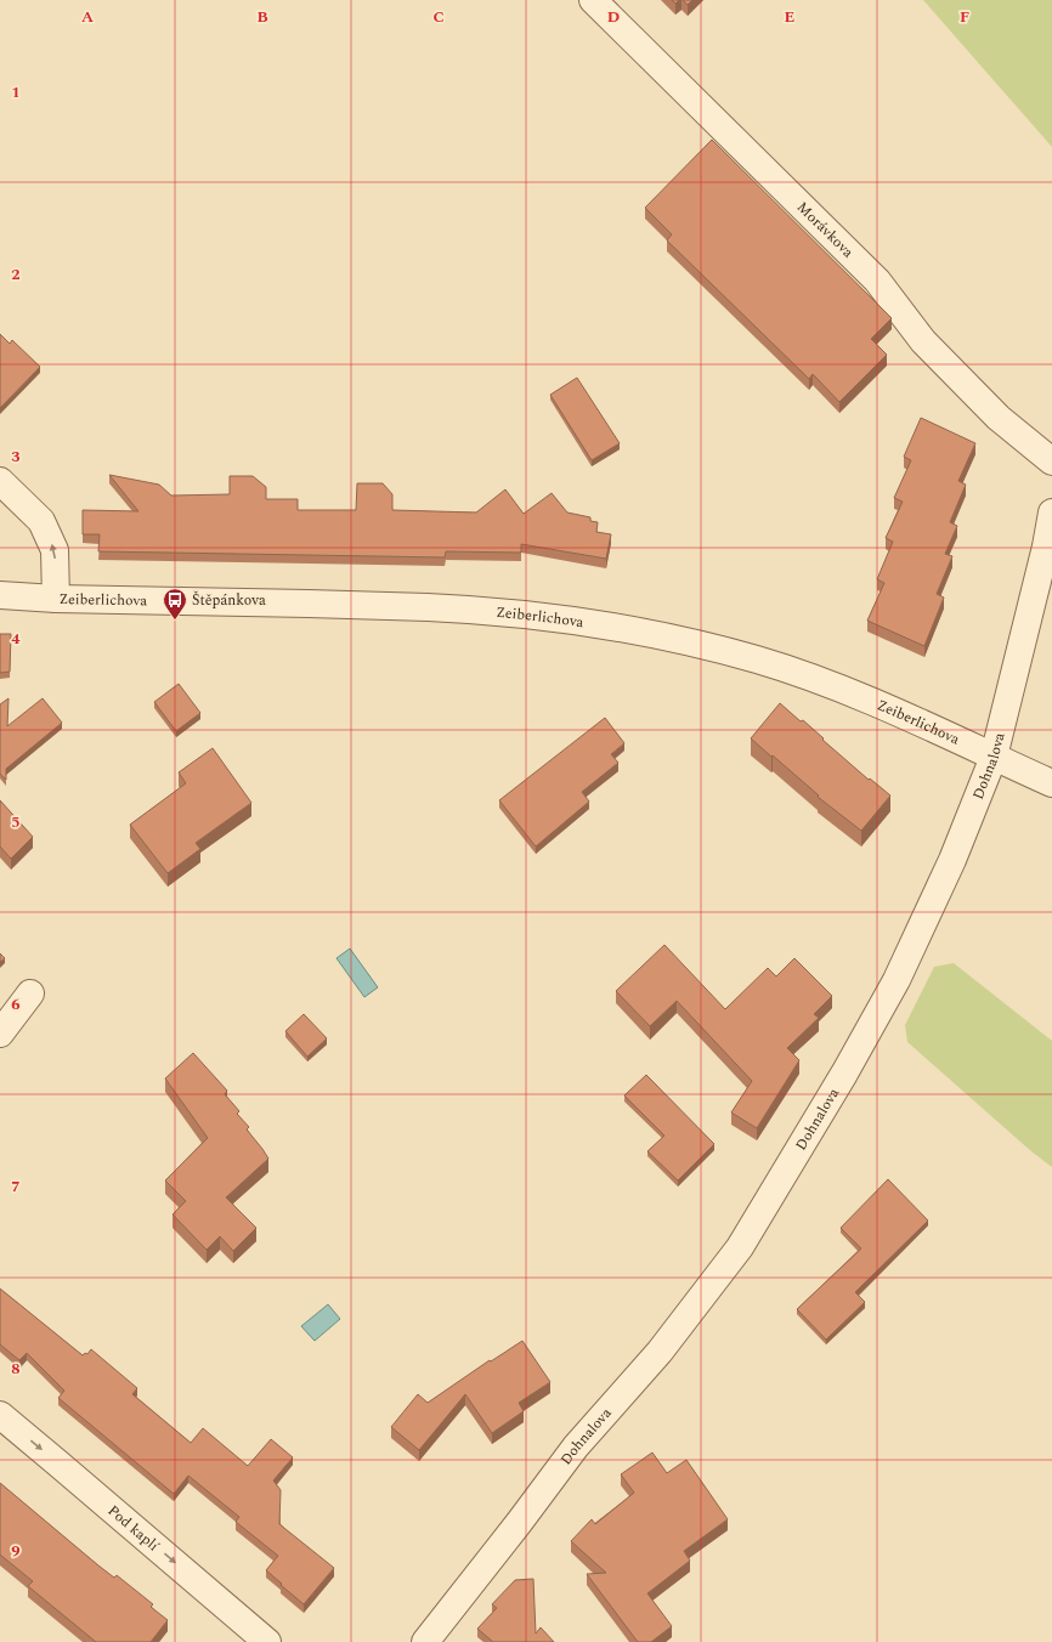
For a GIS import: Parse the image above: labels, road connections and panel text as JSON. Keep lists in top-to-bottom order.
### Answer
{
  "streets": {
    "street": [
      "Morávkova",
      "Zeiberlichova",
      "Dohnalova",
      "Pod kaplí"
    ]
  },
  "crossings": [
    ["Zeiberlichova", "Dohnalova"]
  ],
  "one_way": ["Pod kaplí"],
  "places": {
    "bus stop": ["Štěpánkova"]
  },
  "grid": {
    "columns": [
      "A",
      "B",
      "C",
      "D",
      "E",
      "F"
    ],
    "rows": [
      "1",
      "2",
      "3",
      "4",
      "5",
      "6",
      "7",
      "8",
      "9"
    ]
  }
}
